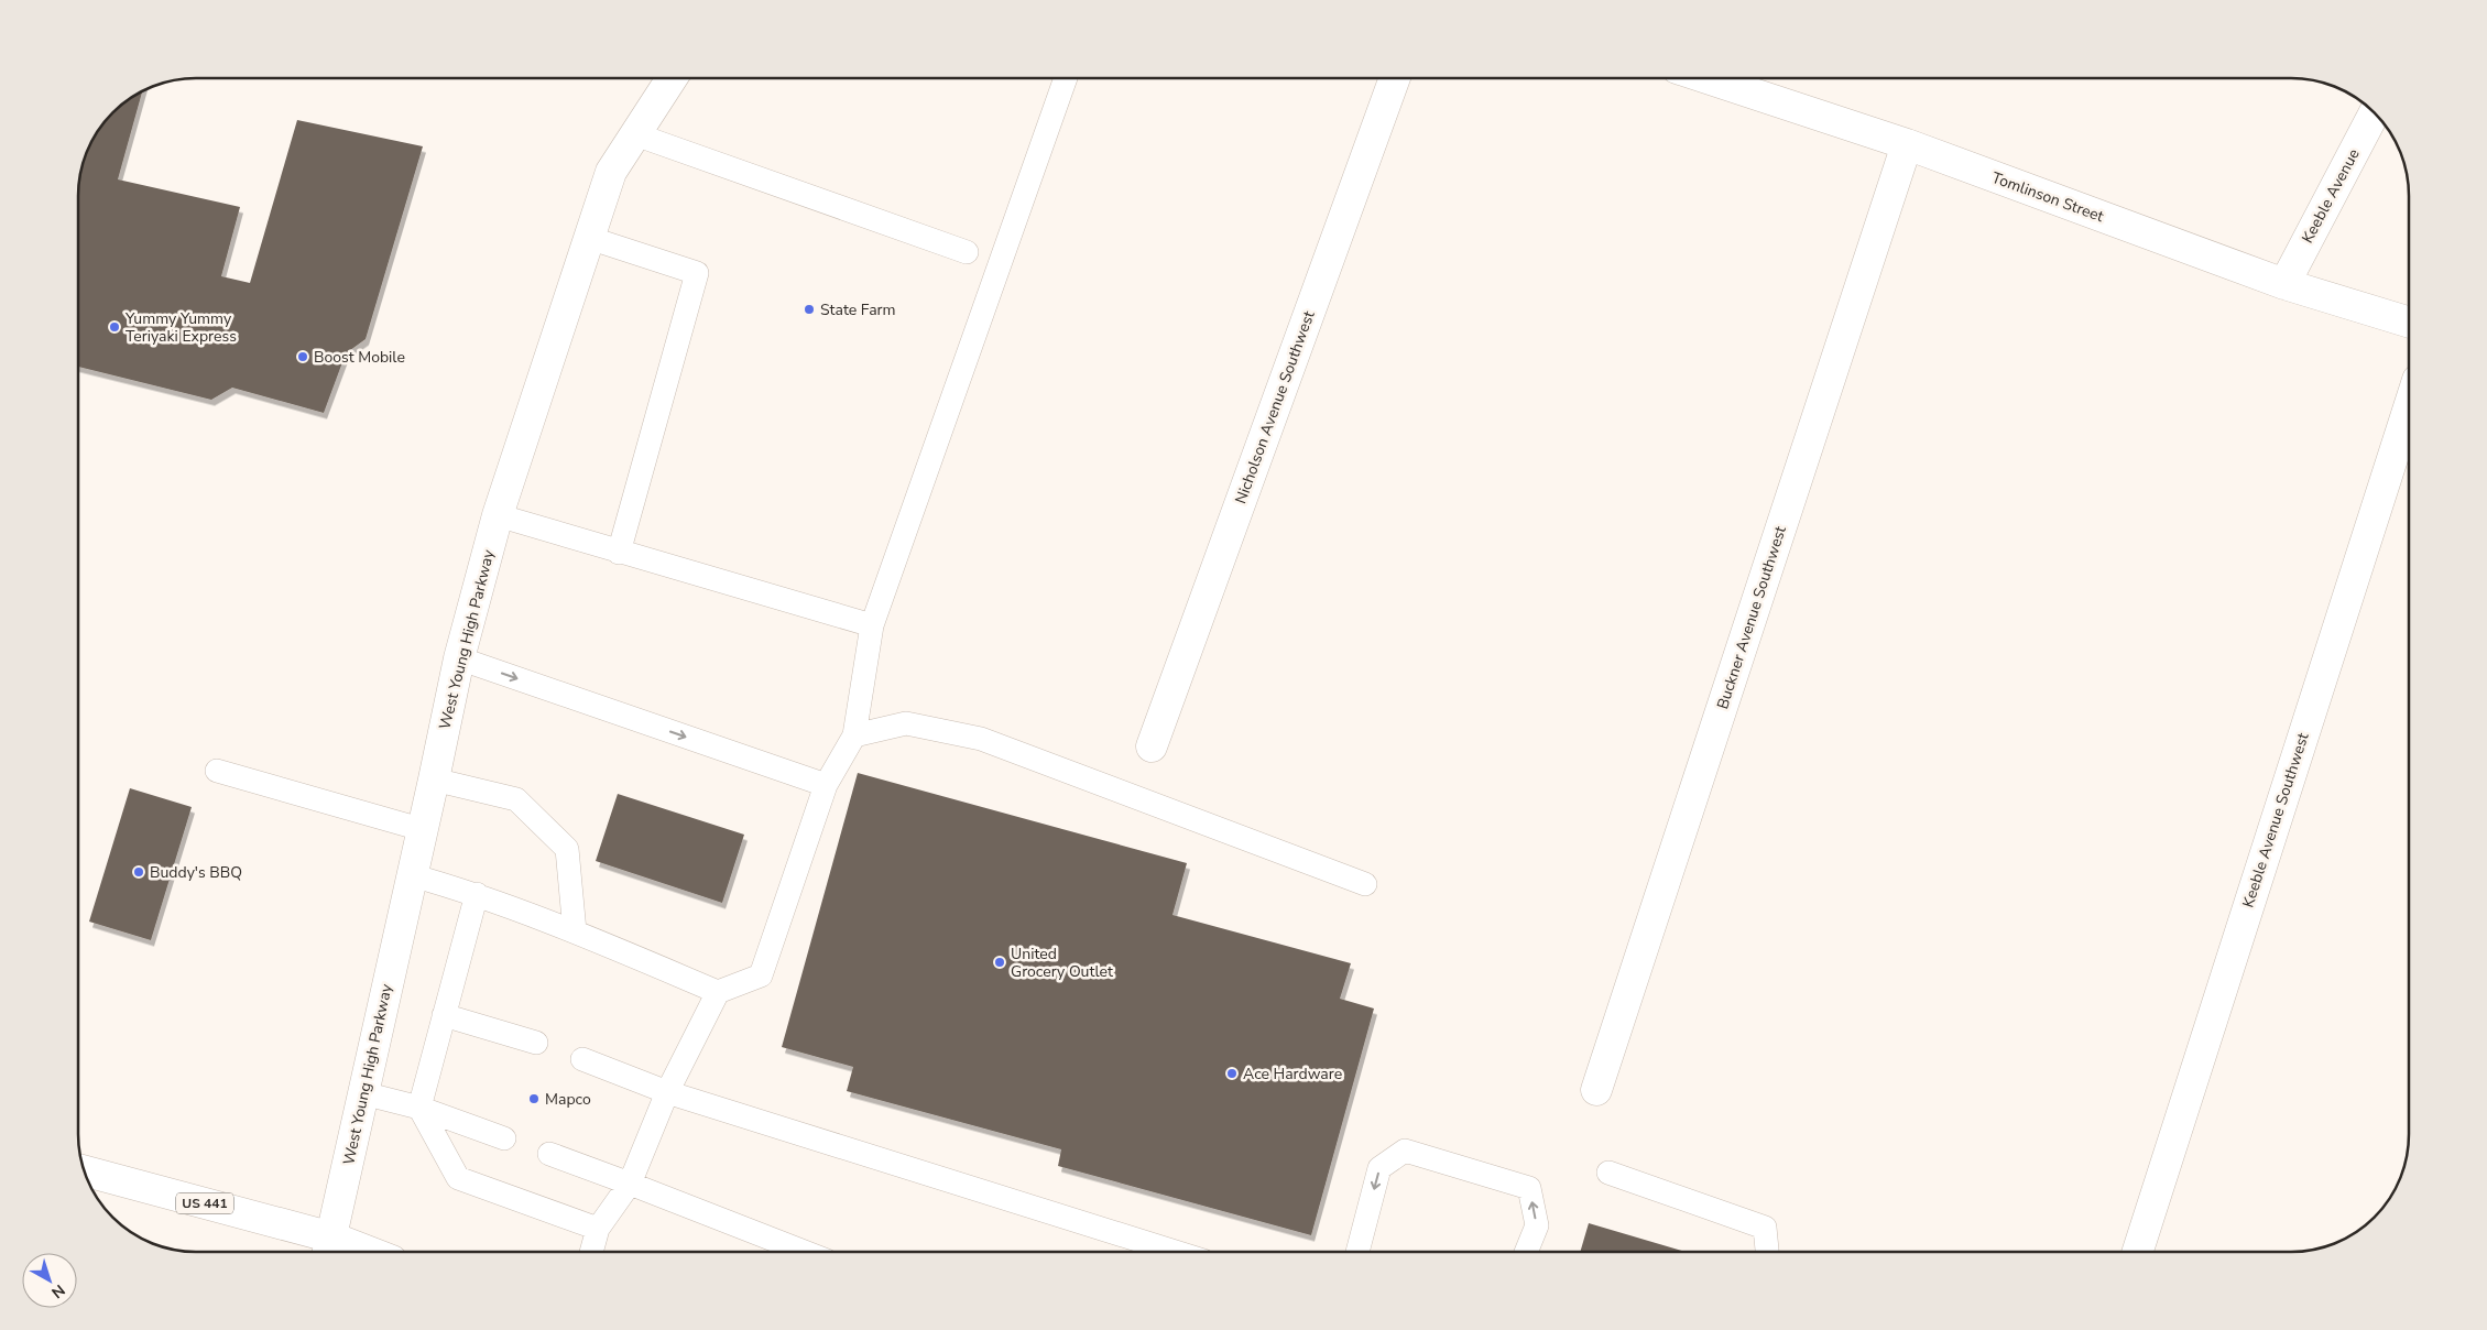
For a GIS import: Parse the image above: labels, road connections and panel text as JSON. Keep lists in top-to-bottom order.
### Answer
{
  "streets": {
    "main road": [
      "Keeble Avenue",
      "Tomlinson Street",
      "Nicholson Avenue Southwest",
      "Buckner Avenue Southwest",
      "West Young High Parkway",
      "Keeble Avenue Southwest",
      "US 441"
    ]
  },
  "crossings": [
    ["Keeble Avenue", "Tomlinson Street"],
    ["Tomlinson Street", "Buckner Avenue Southwest"],
    ["West Young High Parkway", "US 441"]
  ],
  "places": [
    "State Farm",
    "Yummy Yummy Teriyaki Express",
    "Boost Mobile",
    "Buddy's BBQ",
    "United Grocery Outlet",
    "Ace Hardware",
    "Mapco"
  ],
  "north": "bottom right"
}
